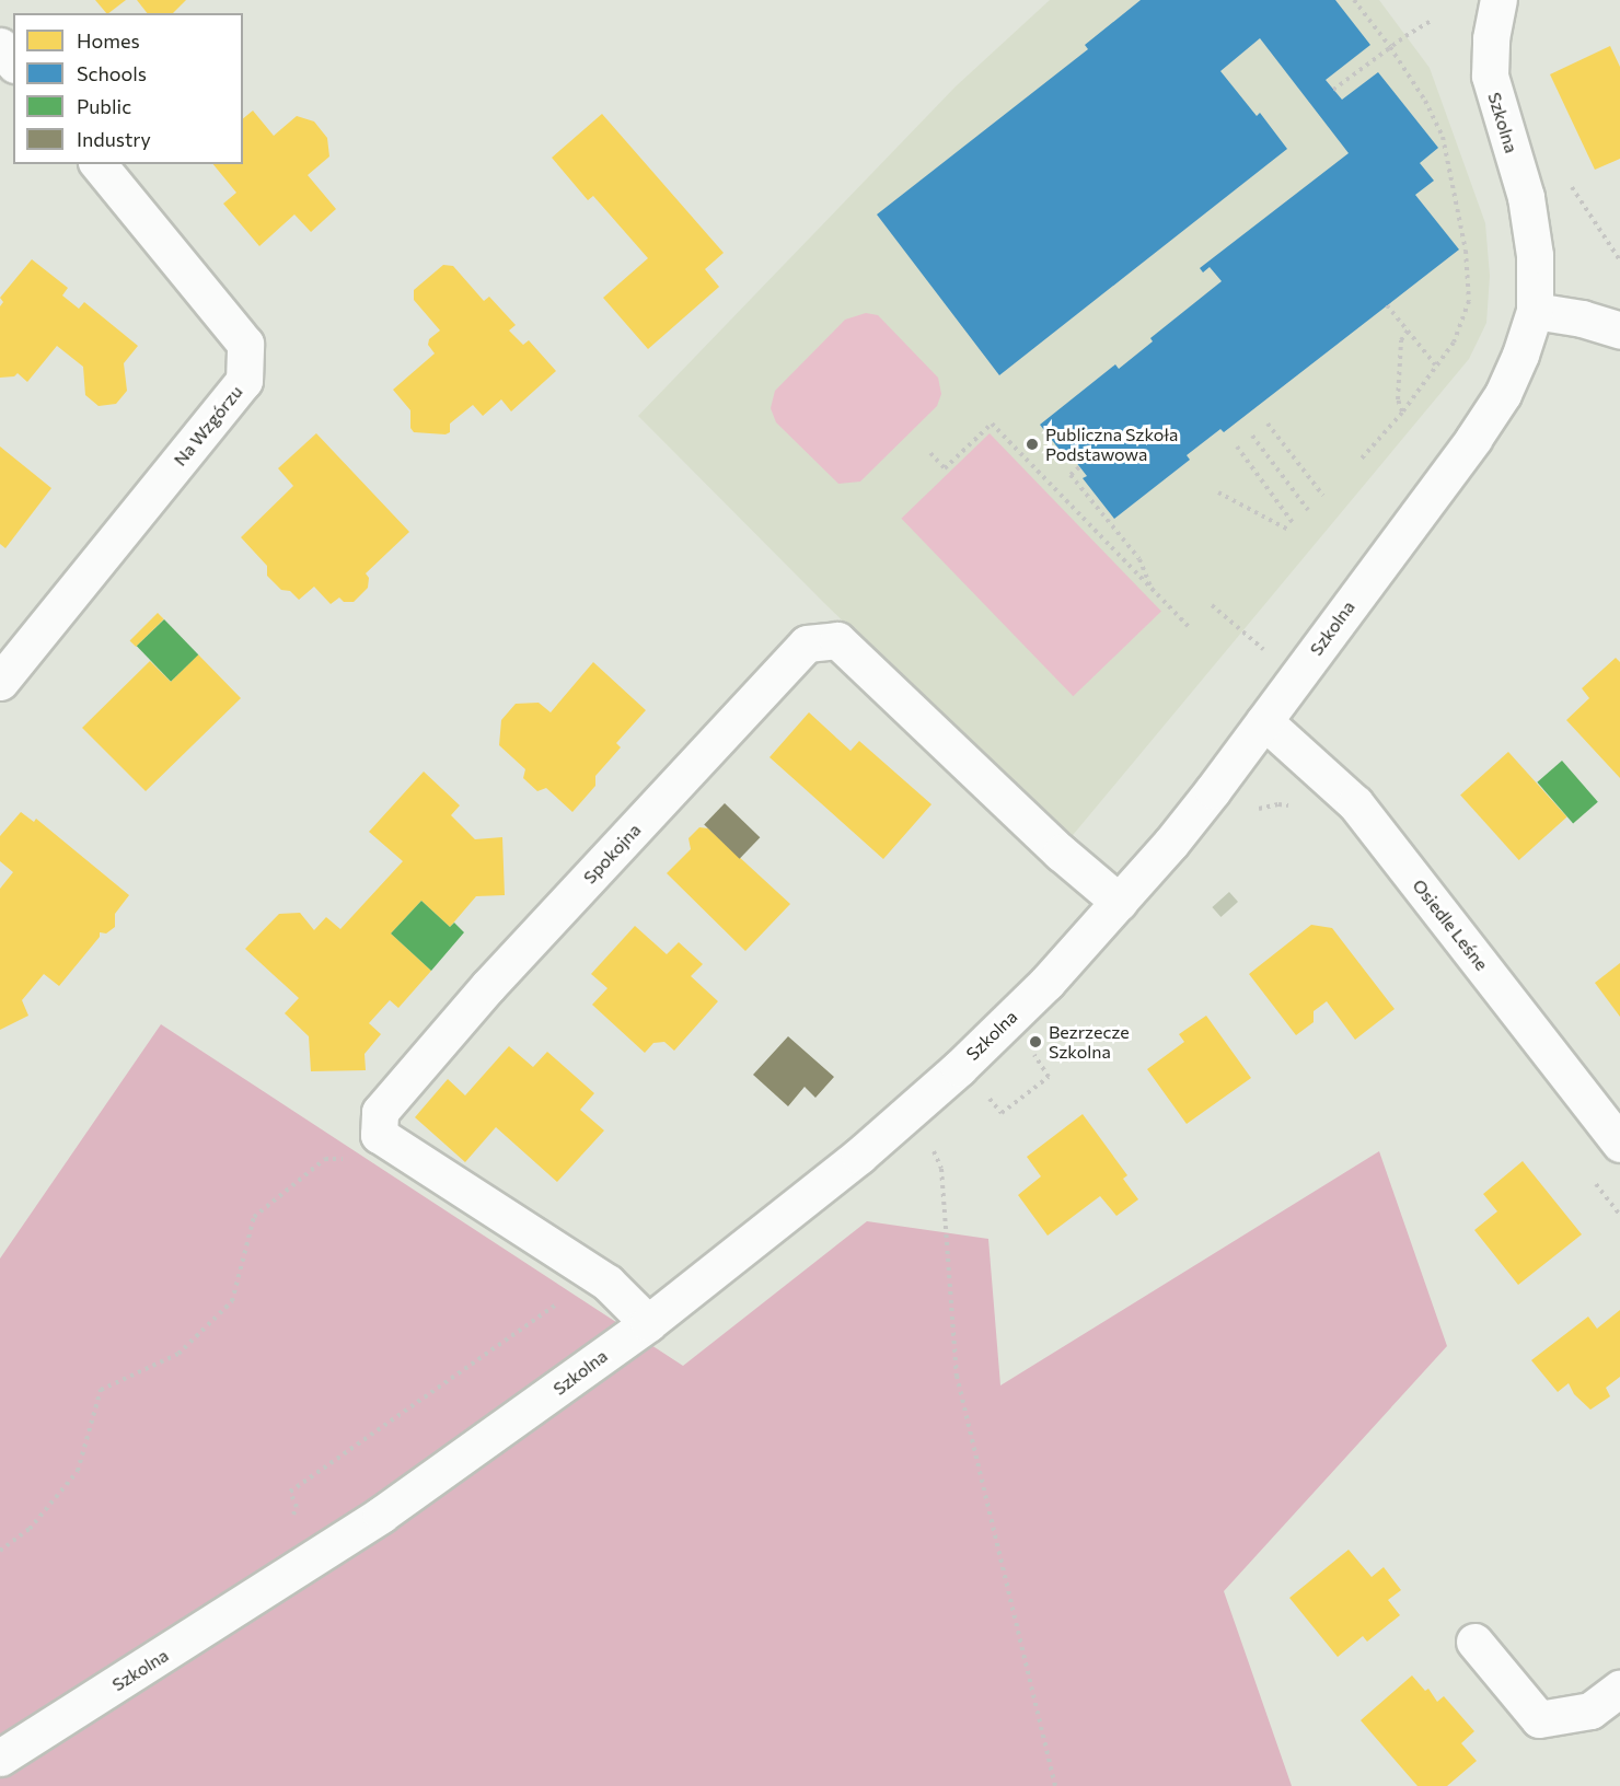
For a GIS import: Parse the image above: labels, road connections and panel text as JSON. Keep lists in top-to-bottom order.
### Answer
{
  "streets": {
    "street": [
      "Szkolna",
      "Na Wzgórzu",
      "Spokojna",
      "Osiedle Leśne"
    ]
  },
  "crossings": [
    ["Szkolna", "Spokojna"],
    ["Szkolna", "Osiedle Leśne"]
  ],
  "places": ["Publiczna Szkoła Podstawowa", "Bezrzecze Szkolna"],
  "legend": [
    "Homes",
    "Schools",
    "Public",
    "Industry"
  ]
}
